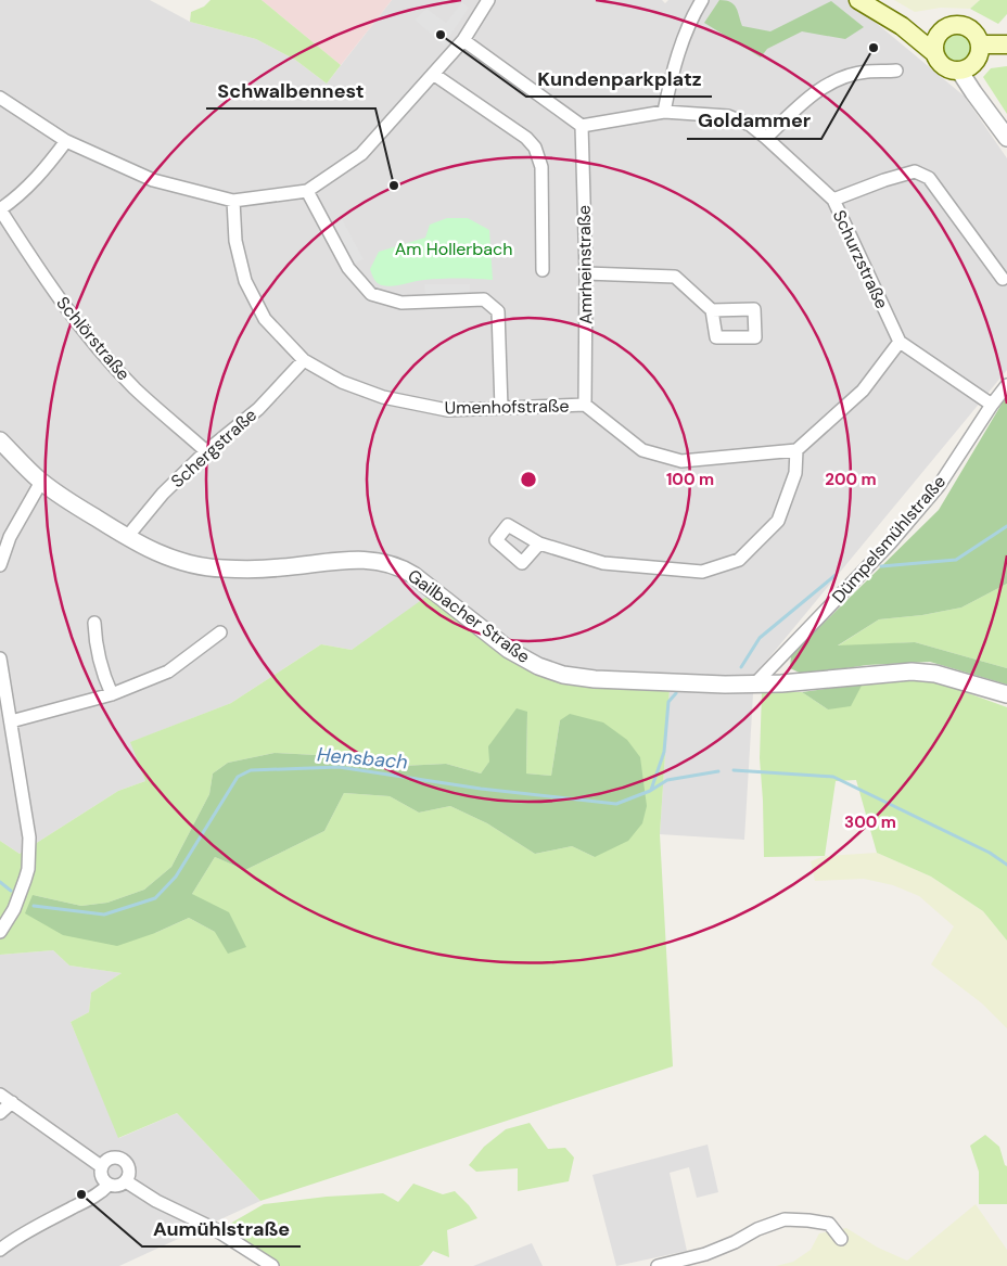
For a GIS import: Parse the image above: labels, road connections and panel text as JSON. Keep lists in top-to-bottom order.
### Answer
{
  "streets": {
    "street": [
      "Schurzstraße",
      "Amrheinstraße",
      "Schlörstraße",
      "Umenhofstraße",
      "Schergstraße",
      "Dümpelsmühlstraße",
      "Gailbacher Straße"
    ]
  },
  "crossings": [
    ["Schurzstraße", "Amrheinstraße"],
    ["Amrheinstraße", "Umenhofstraße"],
    ["Schlörstraße", "Schergstraße"],
    ["Umenhofstraße", "Schergstraße"],
    ["Schergstraße", "Gailbacher Straße"],
    ["Dümpelsmühlstraße", "Gailbacher Straße"]
  ],
  "water": ["Hensbach"],
  "parks": ["Am Hollerbach"],
  "places": [
    "Kundenparkplatz",
    "Goldammer",
    "Schwalbennest",
    "Aumühlstraße"
  ],
  "rings": ["100 m", "200 m", "300 m"]
}
